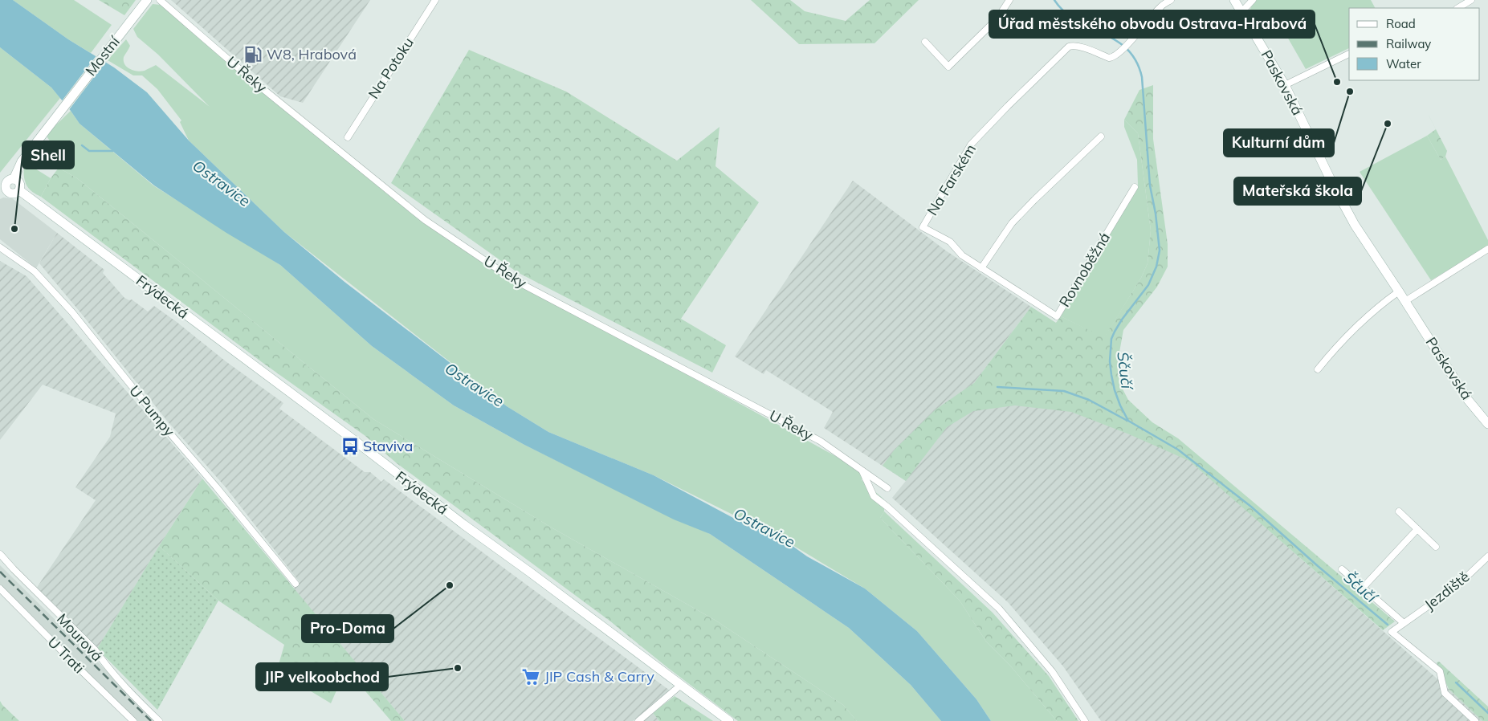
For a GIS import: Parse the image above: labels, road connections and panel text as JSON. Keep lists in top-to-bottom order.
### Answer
{
  "streets": {
    "main road": ["Mostní", "Paskovská", "Frýdecká"],
    "street": [
      "Na Potoku",
      "U Řeky",
      "Na Farském",
      "Rovnoběžná",
      "U Pumpy",
      "Jezdiště",
      "Mourová",
      "U Trati"
    ]
  },
  "crossings": [
    ["Na Farském", "Rovnoběžná"]
  ],
  "water": ["Ostravice", "Ščučí"],
  "places": {
    "fuel station": ["W8, Hrabová"],
    "other": [
      "Úřad městského obvodu Ostrava-Hrabová",
      "Kulturní dům",
      "Mateřská škola",
      "Shell",
      "Pro-Doma",
      "JIP velkoobchod"
    ],
    "bus stop": ["Staviva"],
    "supermarket": ["JIP Cash & Carry"]
  },
  "legend": ["Road", "Railway", "Water"]
}
